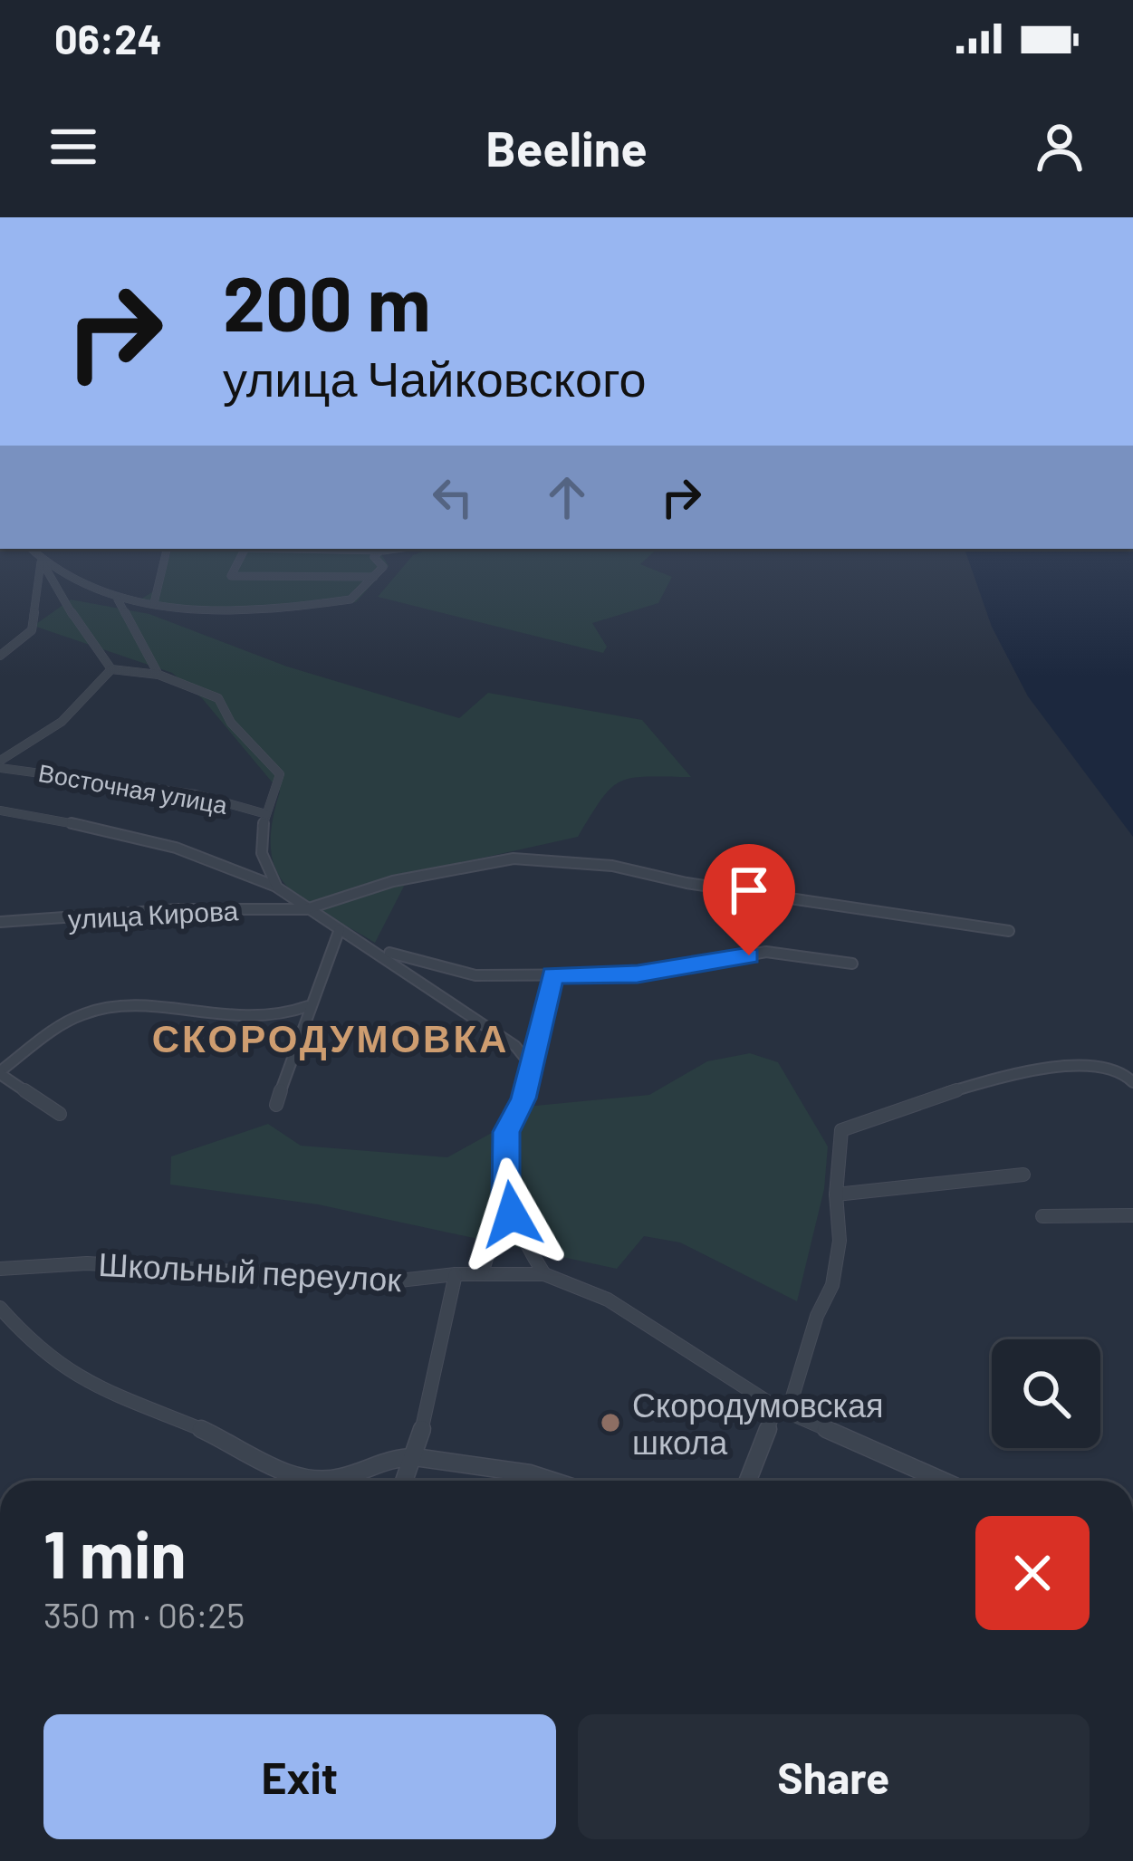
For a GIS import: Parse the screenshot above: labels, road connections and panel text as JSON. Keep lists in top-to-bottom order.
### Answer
{
  "streets": {
    "street": ["Восточная улица", "улица Кирова", "Школьный переулок"]
  },
  "crossings": [
    ["Восточная улица", "улица Кирова"]
  ],
  "districts": ["СКОРОДУМОВКА"],
  "places": ["Скородумовская школа"],
  "page": {
    "status": "06:24",
    "header": "Beeline",
    "turn": ["200 m", "улица Чайковского"],
    "heading": ["1 min", "350 m · 06:25"],
    "buttons": ["Exit", "Share"]
  }
}
